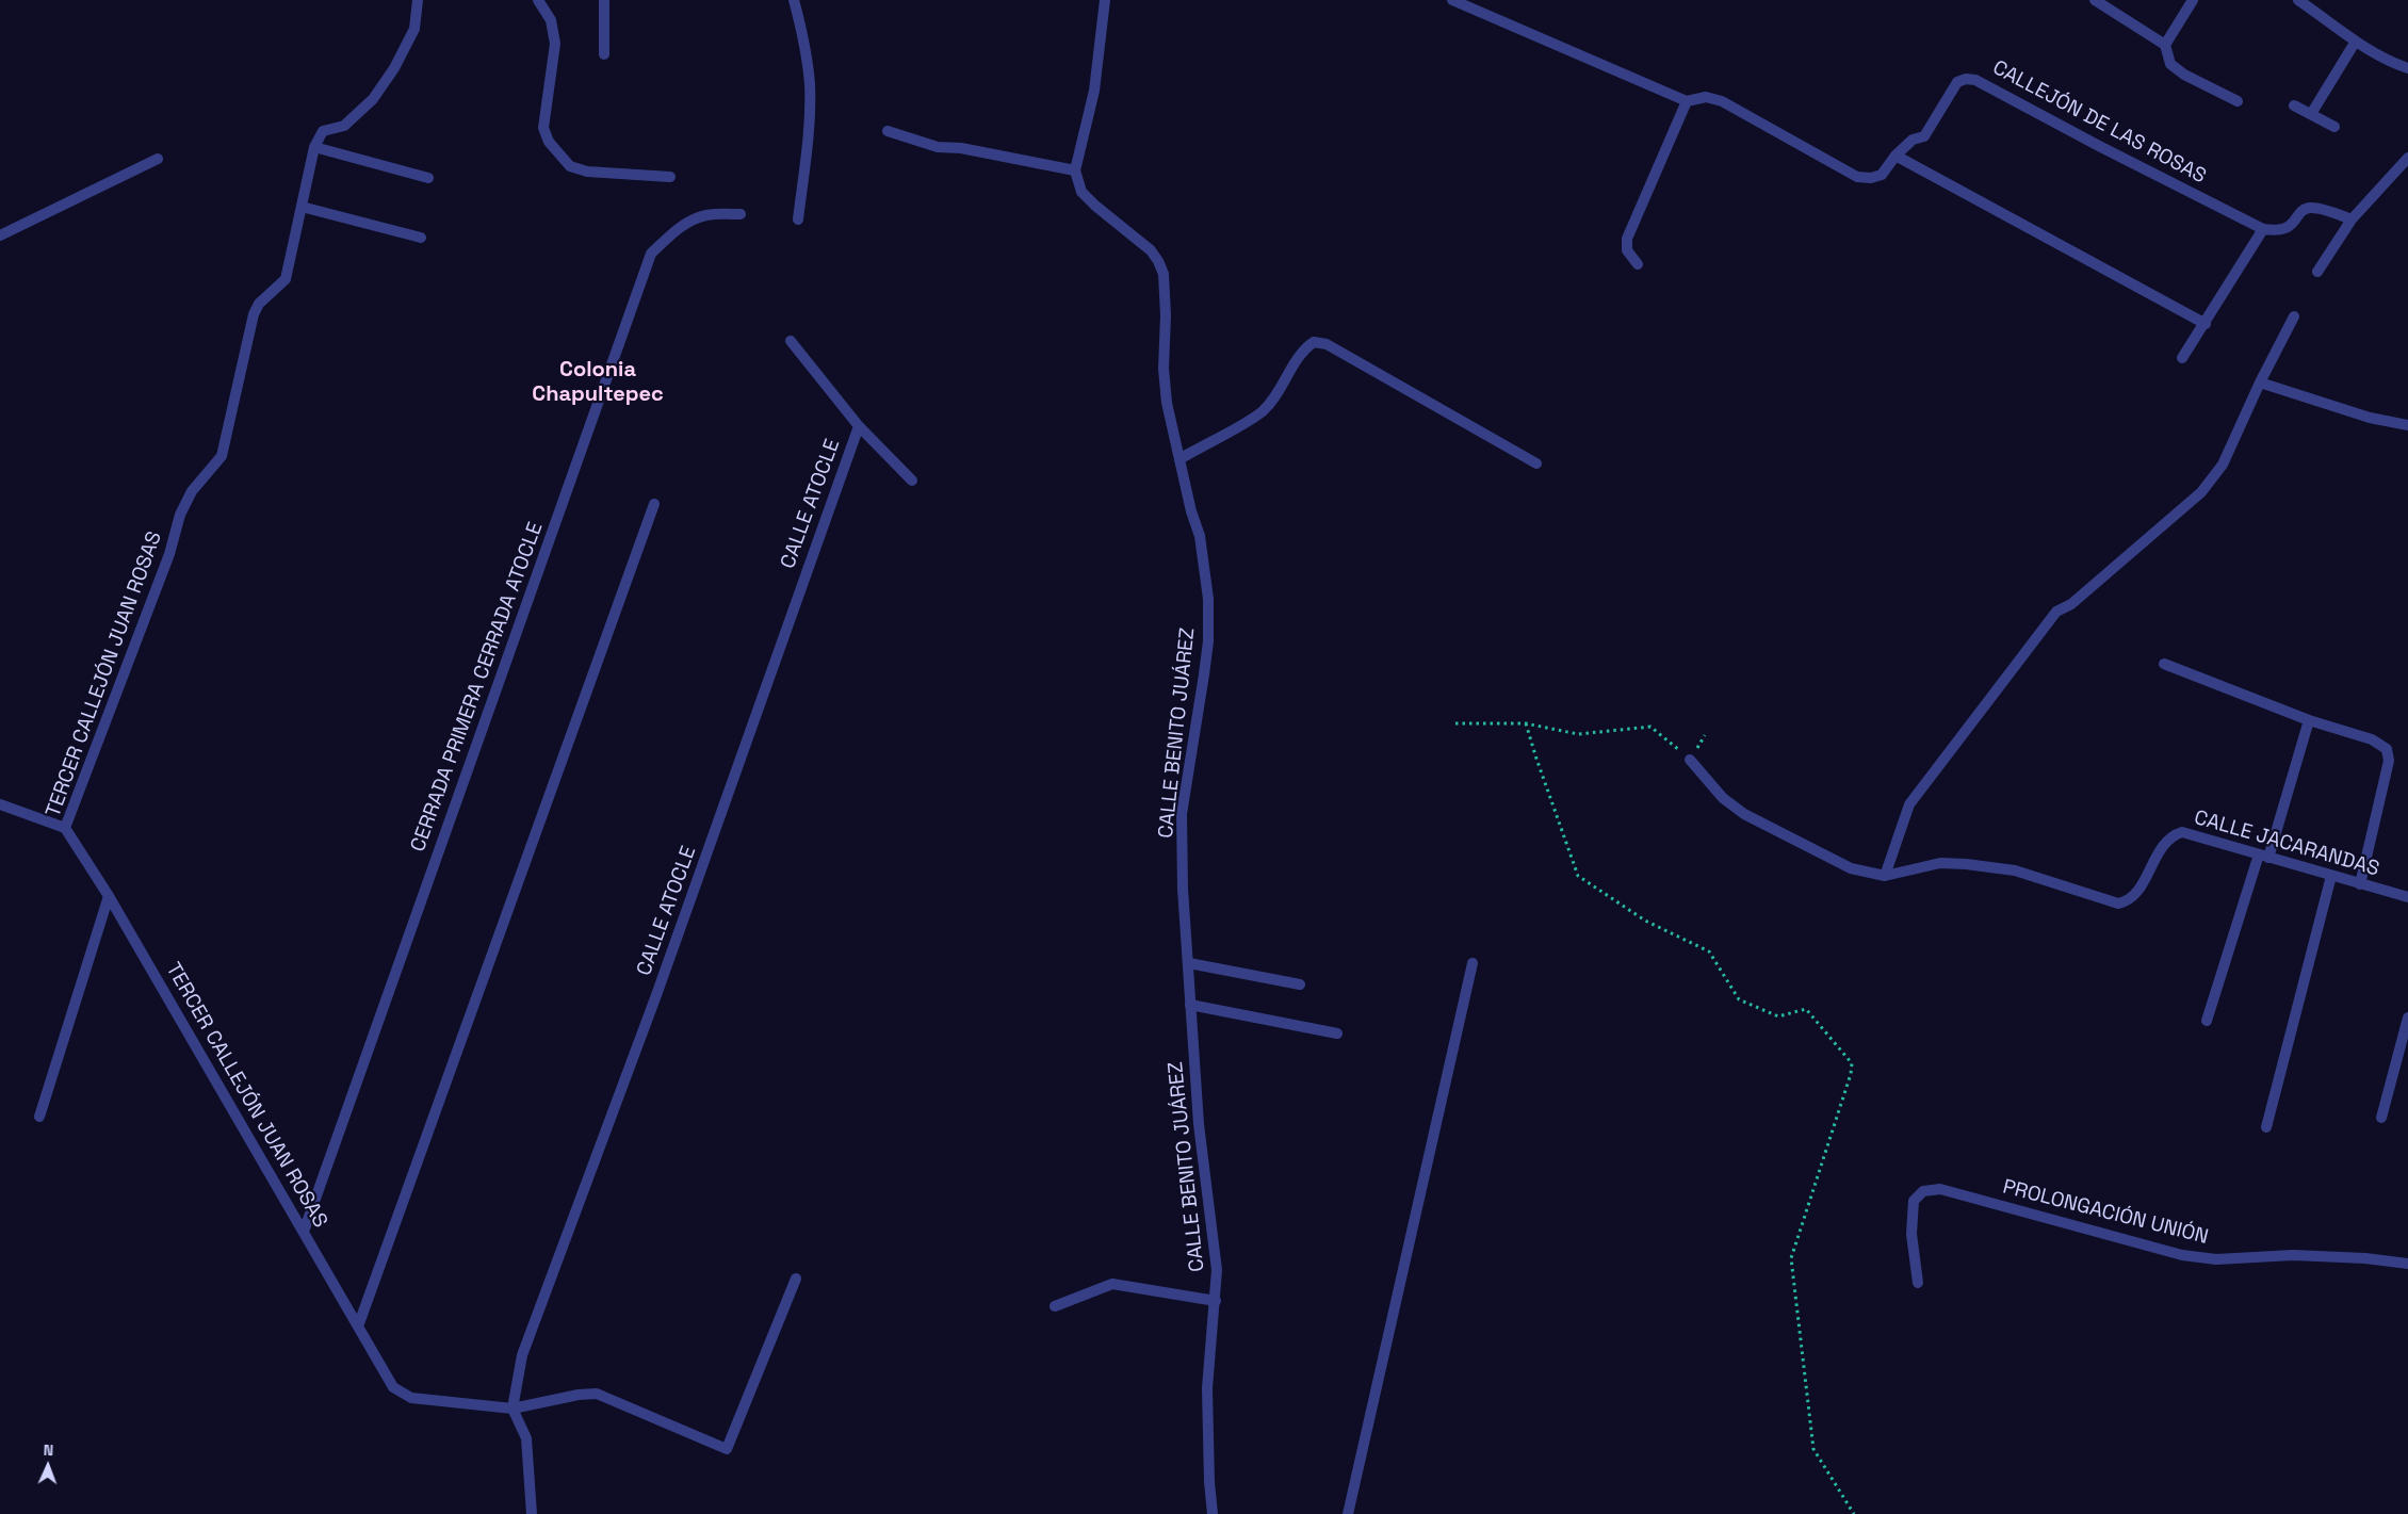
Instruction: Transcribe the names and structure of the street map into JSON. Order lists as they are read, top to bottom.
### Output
{
  "streets": {
    "street": [
      "CALLEJÓN DE LAS ROSAS",
      "CALLE ATOCLE",
      "TERCER CALLEJÓN JUAN ROSAS",
      "CERRADA PRIMERA CERRADA ATOCLE",
      "CALLE BENITO JUÁREZ",
      "CALLE JACARANDAS",
      "PROLONGACIÓN UNIÓN"
    ]
  },
  "crossings": [
    ["CALLE ATOCLE", "TERCER CALLEJÓN JUAN ROSAS"],
    ["TERCER CALLEJÓN JUAN ROSAS", "CERRADA PRIMERA CERRADA ATOCLE"]
  ],
  "districts": ["Colonia Chapultepec"],
  "north": "top"
}
